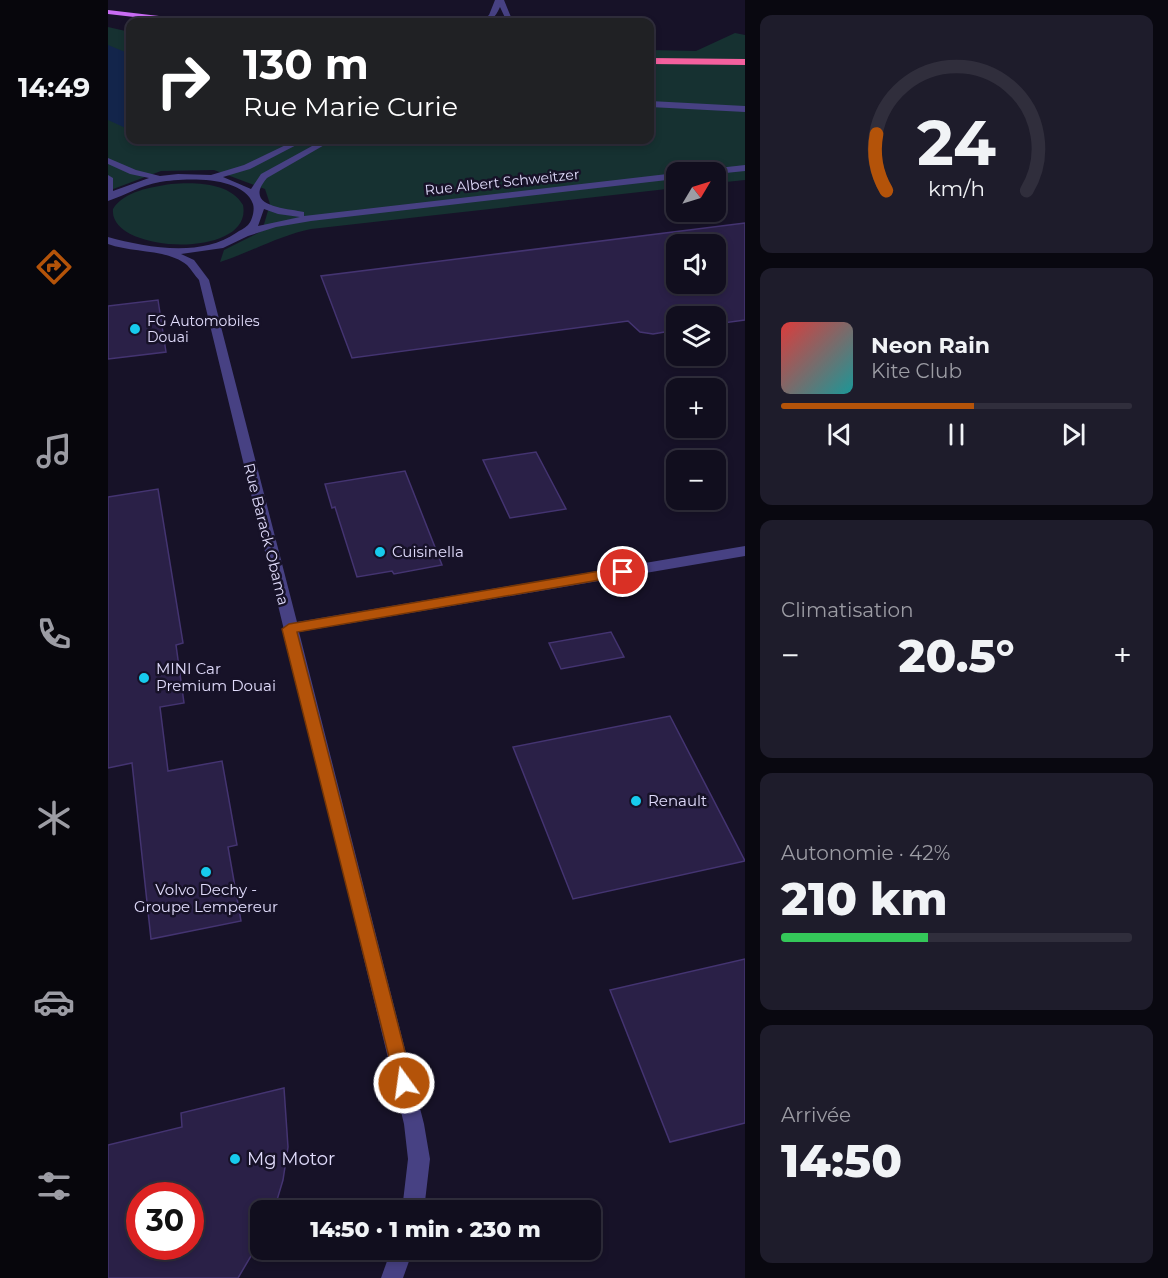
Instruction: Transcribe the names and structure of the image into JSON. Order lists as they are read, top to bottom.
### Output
{
  "streets": {
    "street": ["Rue Albert Schweitzer", "Rue Barack Obama"]
  },
  "places": [
    "FG Automobiles Douai",
    "Cuisinella",
    "MINI Car Premium Douai",
    "Renault",
    "Volvo Dechy - Groupe Lempereur",
    "Mg Motor"
  ],
  "north": "top right",
  "page": {
    "tabs": "14:49",
    "turn": ["130 m", "Rue Marie Curie"],
    "map_buttons": ["+", "−"],
    "song": ["Neon Rain", "Kite Club"],
    "tile": [
      "Climatisation",
      ["Autonomie · 42%", "210 km"],
      ["Arrivée", "14:50"]
    ],
    "heat": ["−", "20.5°", "+"],
    "limit": "30",
    "trip": "14:50 · 1 min · 230 m",
    "gauge": ["24", "km/h"]
  }
}
